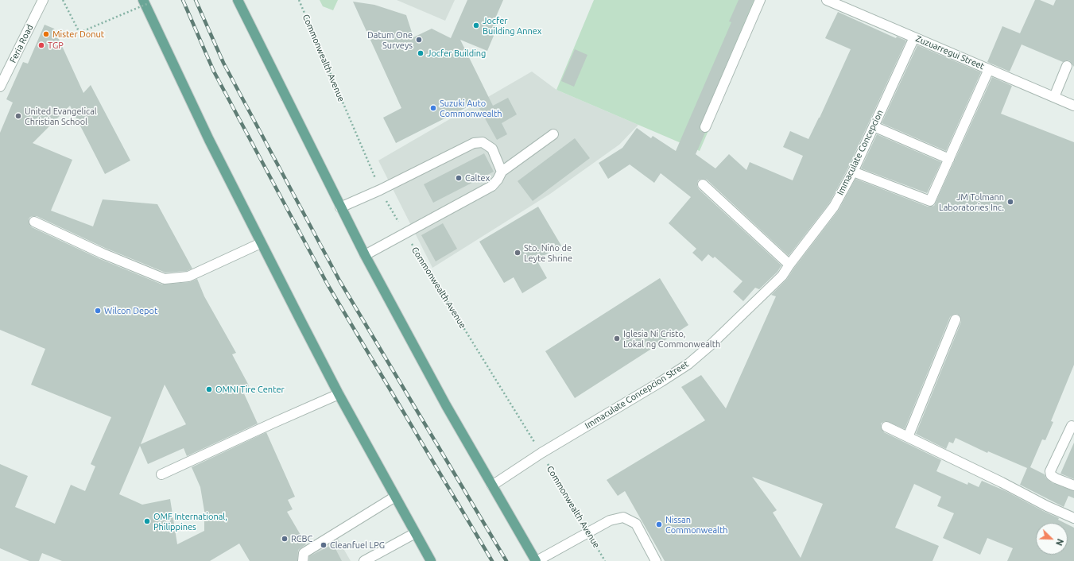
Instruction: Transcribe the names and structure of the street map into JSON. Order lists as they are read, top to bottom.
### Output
{
  "streets": {
    "street": [
      "Feria Road",
      "Zuzuarregui Street",
      "Immaculate Concepcion",
      "Immaculate Concepcion Street"
    ],
    "path": ["Commonwealth Avenue"]
  },
  "crossings": [
    ["Zuzuarregui Street", "Immaculate Concepcion"],
    ["Commonwealth Avenue", "Immaculate Concepcion Street"],
    ["Immaculate Concepcion", "Immaculate Concepcion Street"]
  ],
  "places": [
    "Jocfer Building Annex",
    "Mister Donut",
    "Datum One Surveys",
    "TGP",
    "Jocfer Building",
    "Suzuki Auto Commonwealth",
    "United Evangelical Christian School",
    "Caltex",
    "JM Tolmann Laboratories Inc.",
    "Sto. Niño de Leyte Shrine",
    "Wilcon Depot",
    "Iglesia Ni Cristo, Lokal ng Commonwealth",
    "OMNI Tire Center",
    "OMF International, Philippines",
    "Nissan Commonwealth",
    "RCBC",
    "Cleanfuel LPG"
  ],
  "north": "bottom right"
}
